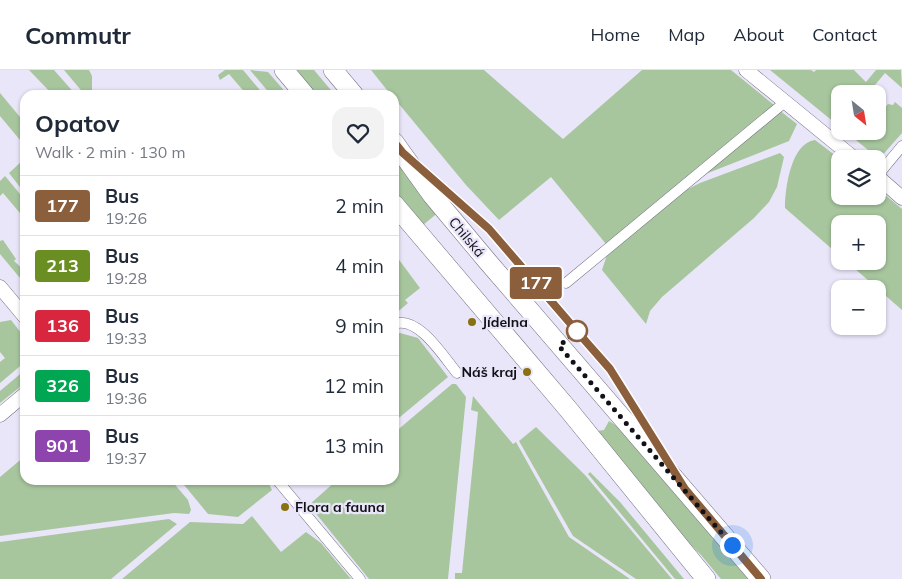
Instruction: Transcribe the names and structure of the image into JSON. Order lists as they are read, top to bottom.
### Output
{
  "streets": {
    "main road": ["Chilská"]
  },
  "places": ["Jídelna", "Náš kraj", "Flora a fauna"],
  "lines": ["bus line 177"],
  "north": "bottom right",
  "page": {
    "header": "Commutr",
    "nav": [
      "Home",
      "Map",
      "About",
      "Contact"
    ],
    "on_map": "177",
    "map_buttons": ["+", "−"],
    "heading": ["Opatov", "Walk · 2 min · 130 m"],
    "list": [
      {
        "mark": "177",
        "name": "Bus",
        "note": "19:26",
        "value": "2 min"
      },
      {
        "mark": "213",
        "name": "Bus",
        "note": "19:28",
        "value": "4 min"
      },
      {
        "mark": "136",
        "name": "Bus",
        "note": "19:33",
        "value": "9 min"
      },
      {
        "mark": "326",
        "name": "Bus",
        "note": "19:36",
        "value": "12 min"
      },
      {
        "mark": "901",
        "name": "Bus",
        "note": "19:37",
        "value": "13 min"
      }
    ]
  }
}
